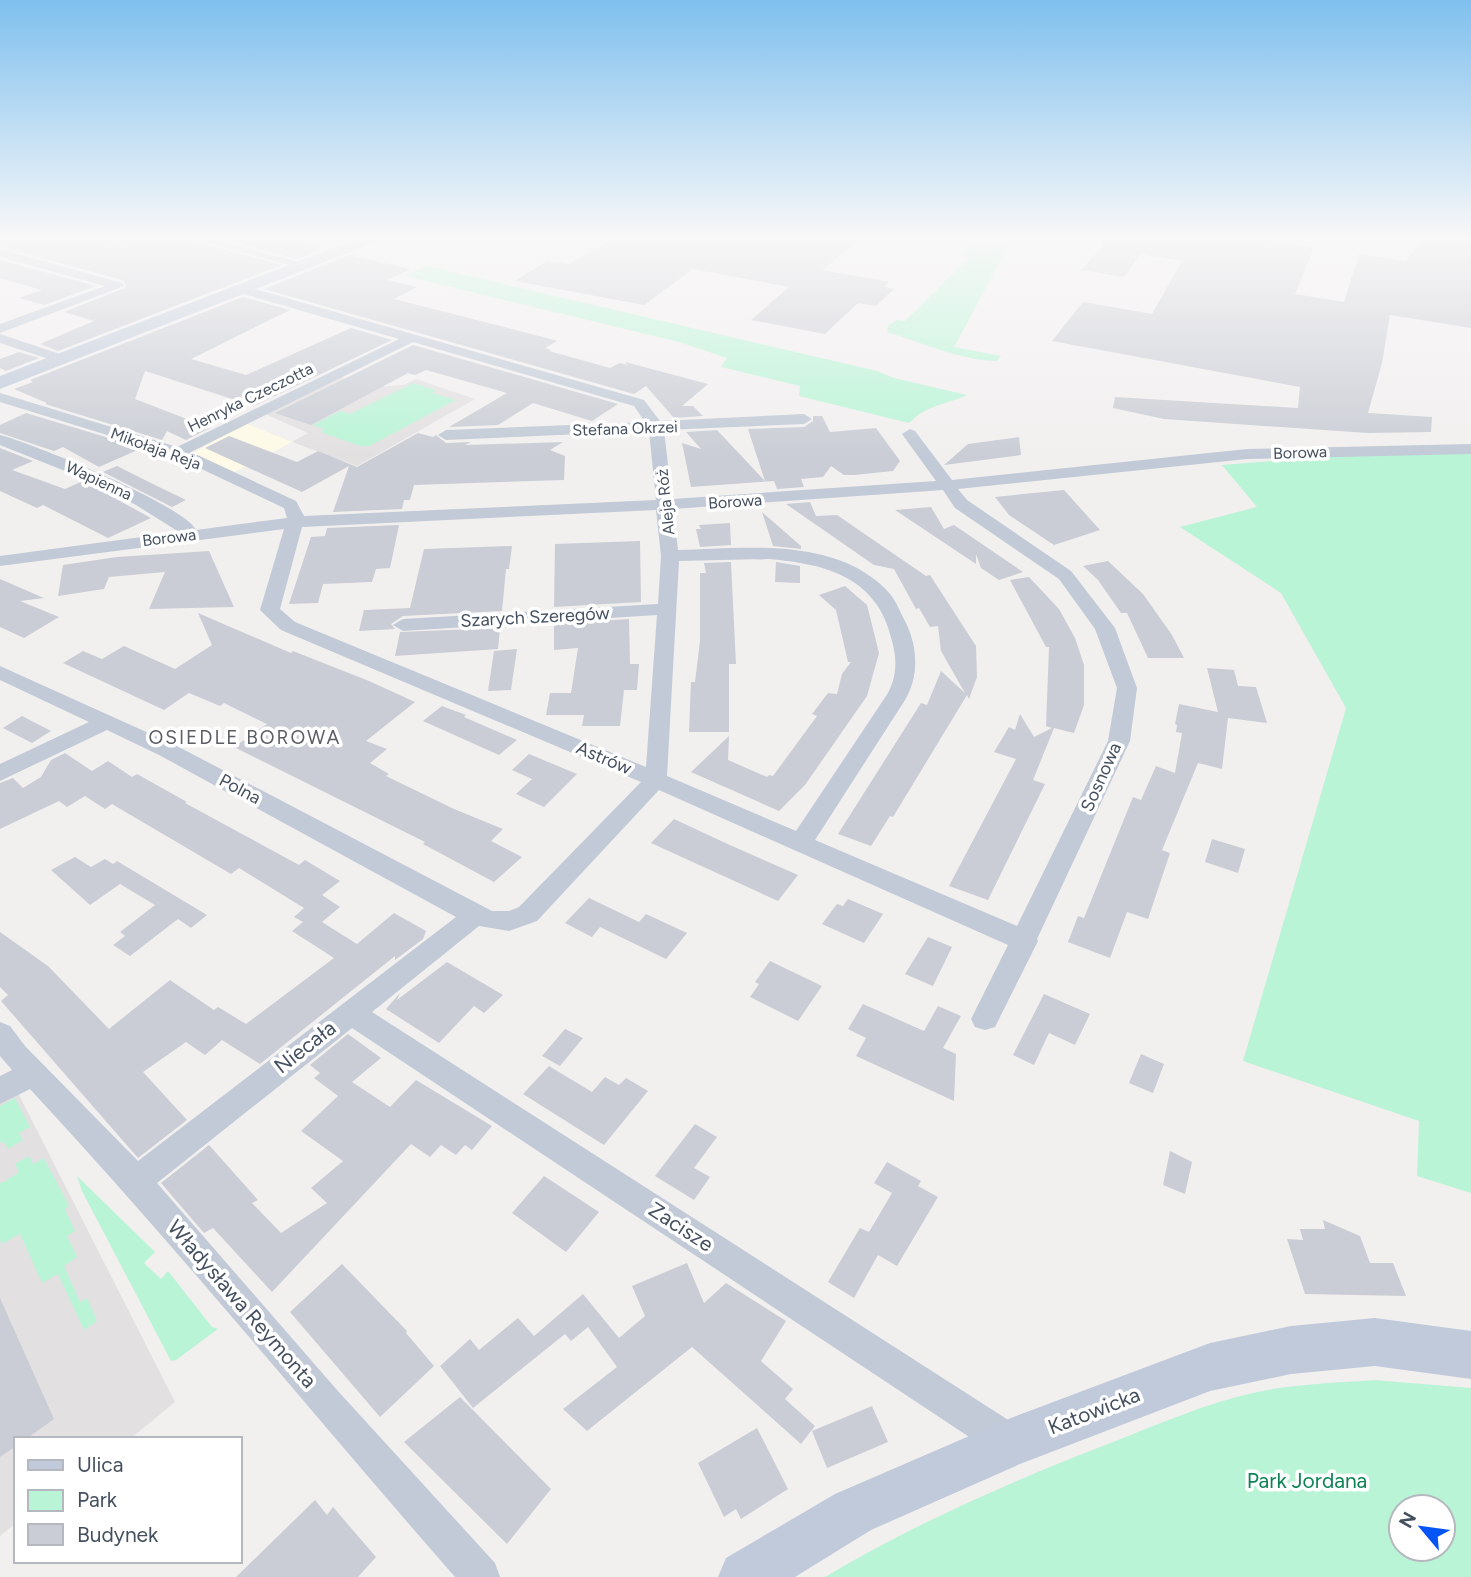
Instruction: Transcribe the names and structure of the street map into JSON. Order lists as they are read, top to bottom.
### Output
{
  "streets": {
    "street": [
      "Henryka Czeczotta",
      "Stefana Okrzei",
      "Mikołaja Reja",
      "Borowa",
      "Wapienna",
      "Aleja Róż",
      "Szarych Szeregów",
      "Astrów",
      "Sosnowa",
      "Polna",
      "Niecała",
      "Zacisze",
      "Władysława Reymonta",
      "Katowicka"
    ]
  },
  "crossings": [
    ["Henryka Czeczotta", "Mikołaja Reja"],
    ["Stefana Okrzei", "Aleja Róż"],
    ["Mikołaja Reja", "Borowa"],
    ["Mikołaja Reja", "Astrów"],
    ["Borowa", "Wapienna"],
    ["Borowa", "Aleja Róż"],
    ["Borowa", "Astrów"],
    ["Borowa", "Sosnowa"],
    ["Aleja Róż", "Szarych Szeregów"],
    ["Aleja Róż", "Astrów"],
    ["Astrów", "Sosnowa"],
    ["Polna", "Niecała"],
    ["Niecała", "Zacisze"],
    ["Niecała", "Władysława Reymonta"],
    ["Zacisze", "Katowicka"]
  ],
  "districts": ["OSIEDLE BOROWA"],
  "parks": ["Park Jordana"],
  "legend": ["Ulica", "Park", "Budynek"],
  "north": "top left"
}
